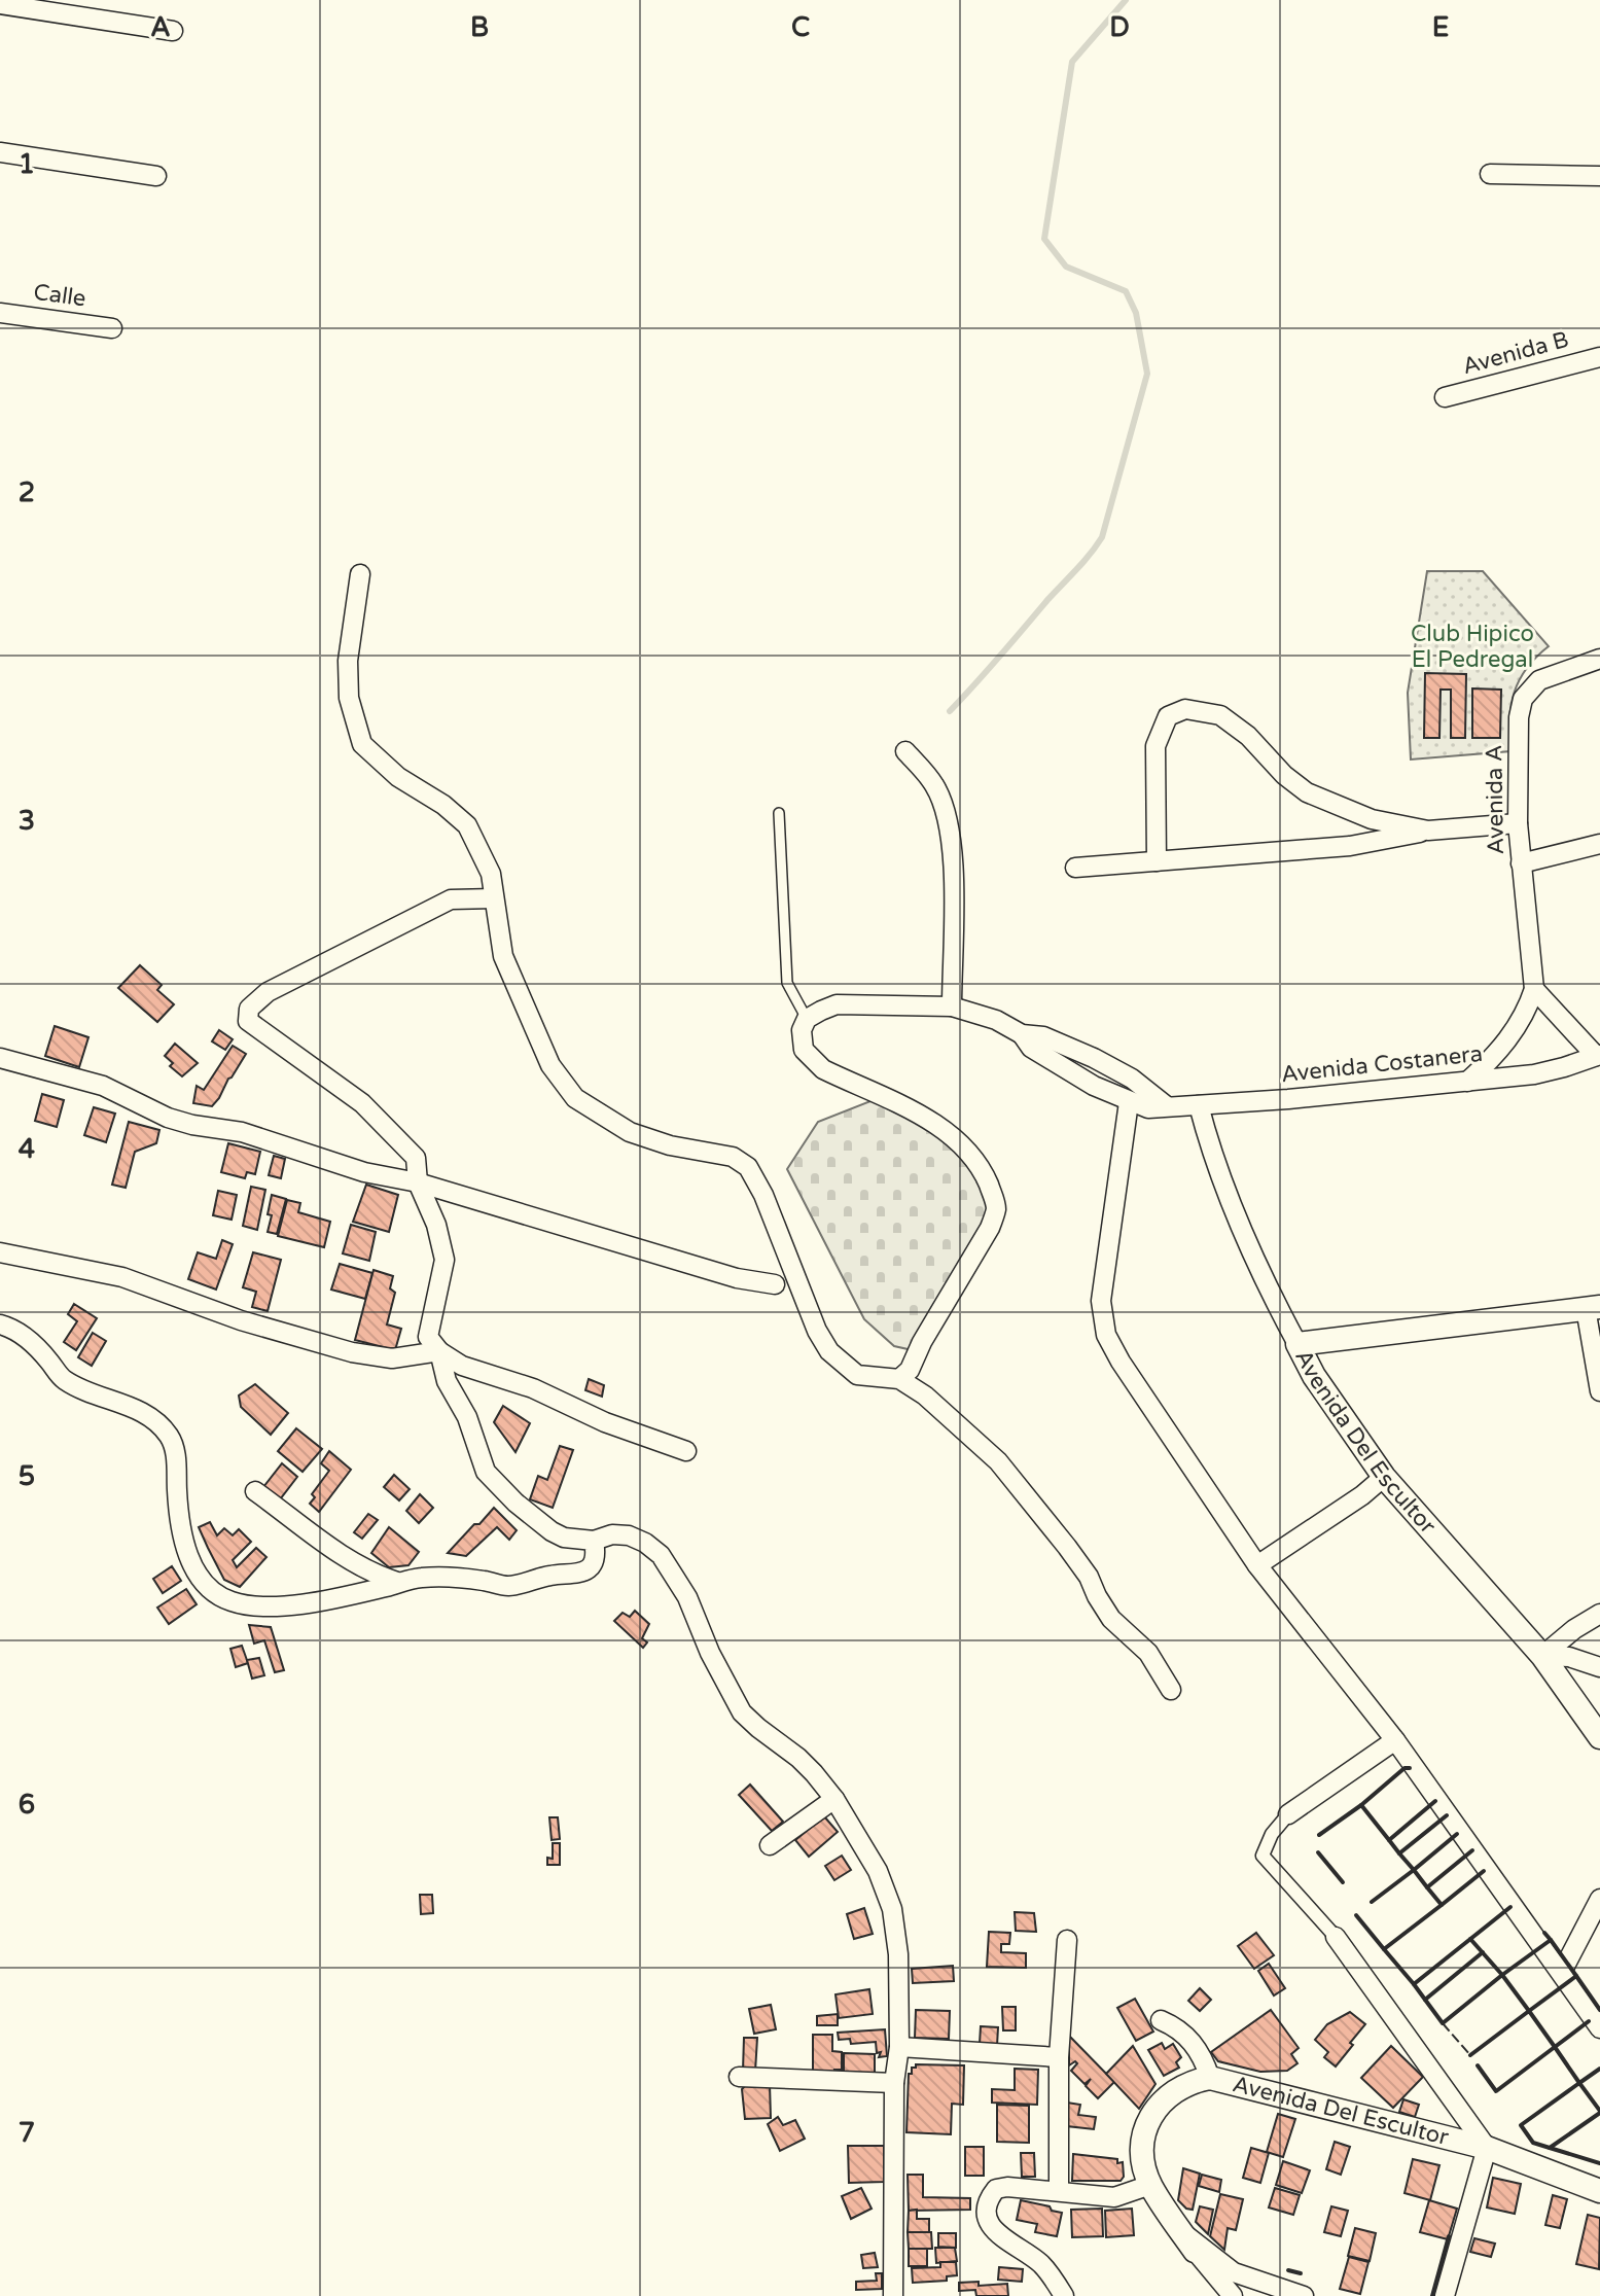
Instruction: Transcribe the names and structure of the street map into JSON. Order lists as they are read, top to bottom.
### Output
{
  "streets": {
    "street": [
      "Calle",
      "Avenida B",
      "Avenida A",
      "Avenida Costanera",
      "Avenida Del Escultor"
    ]
  },
  "crossings": [
    ["Avenida Costanera", "Avenida Del Escultor"]
  ],
  "parks": ["Club Hipico El Pedregal"],
  "grid": {
    "columns": [
      "A",
      "B",
      "C",
      "D",
      "E"
    ],
    "rows": [
      "1",
      "2",
      "3",
      "4",
      "5",
      "6",
      "7"
    ]
  }
}
